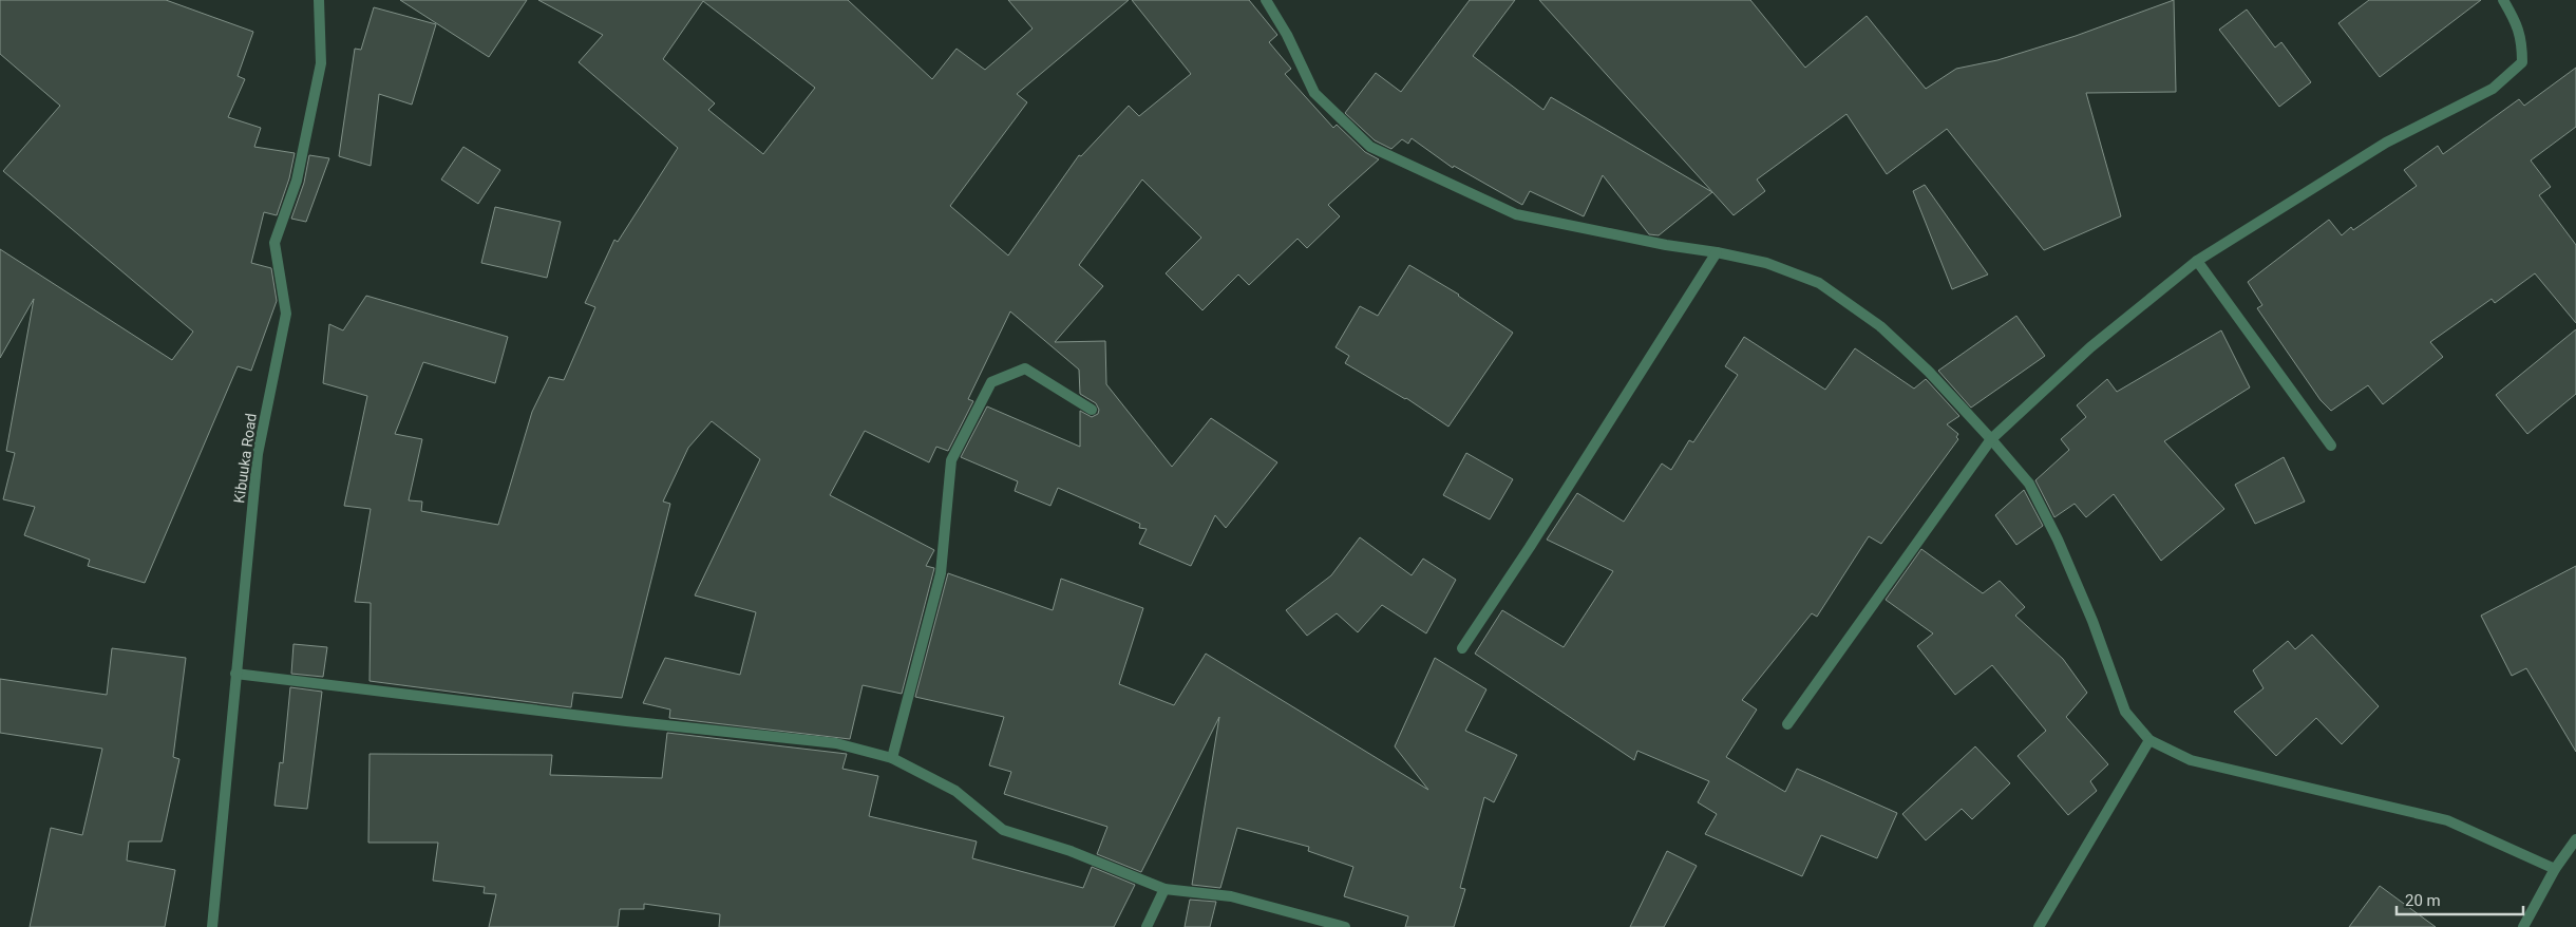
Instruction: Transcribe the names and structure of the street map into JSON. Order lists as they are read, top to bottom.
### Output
{
  "streets": {
    "street": ["Kibuuka Road"]
  },
  "scale_bar": "20 m"
}
